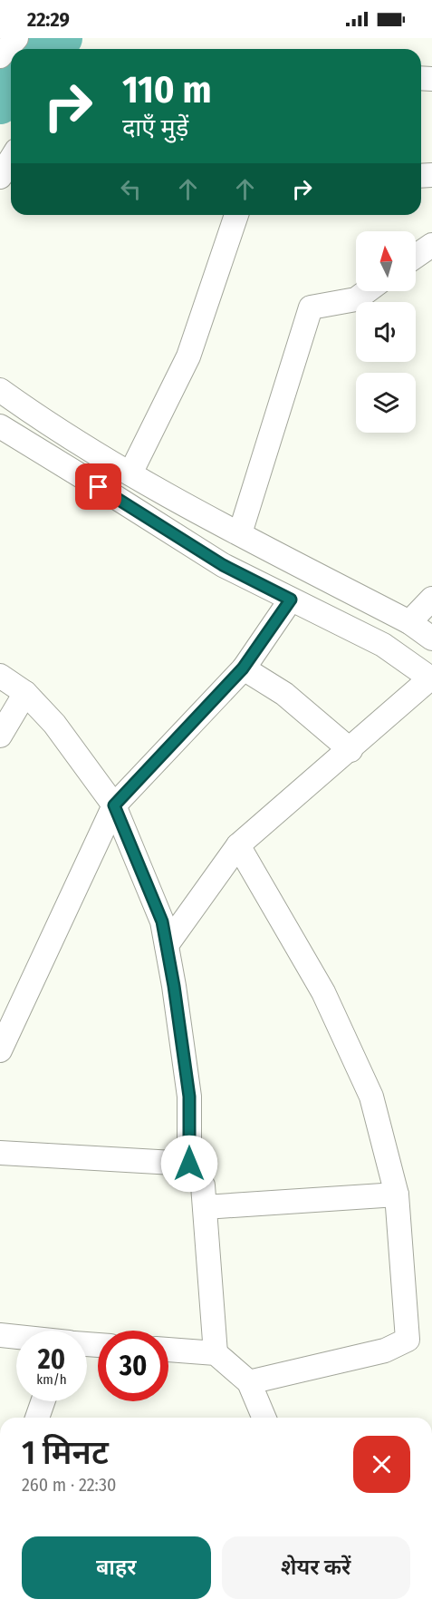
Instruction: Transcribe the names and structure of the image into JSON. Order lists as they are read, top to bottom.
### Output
{
  "north": "top",
  "page": {
    "status": "22:29",
    "turn": ["110 m", "दाएँ मुड़ें"],
    "speed": "20 km/h",
    "limit": "30",
    "heading": ["1 मिनट", "260 m · 22:30"],
    "buttons": ["बाहर", "शेयर करें"]
  }
}
